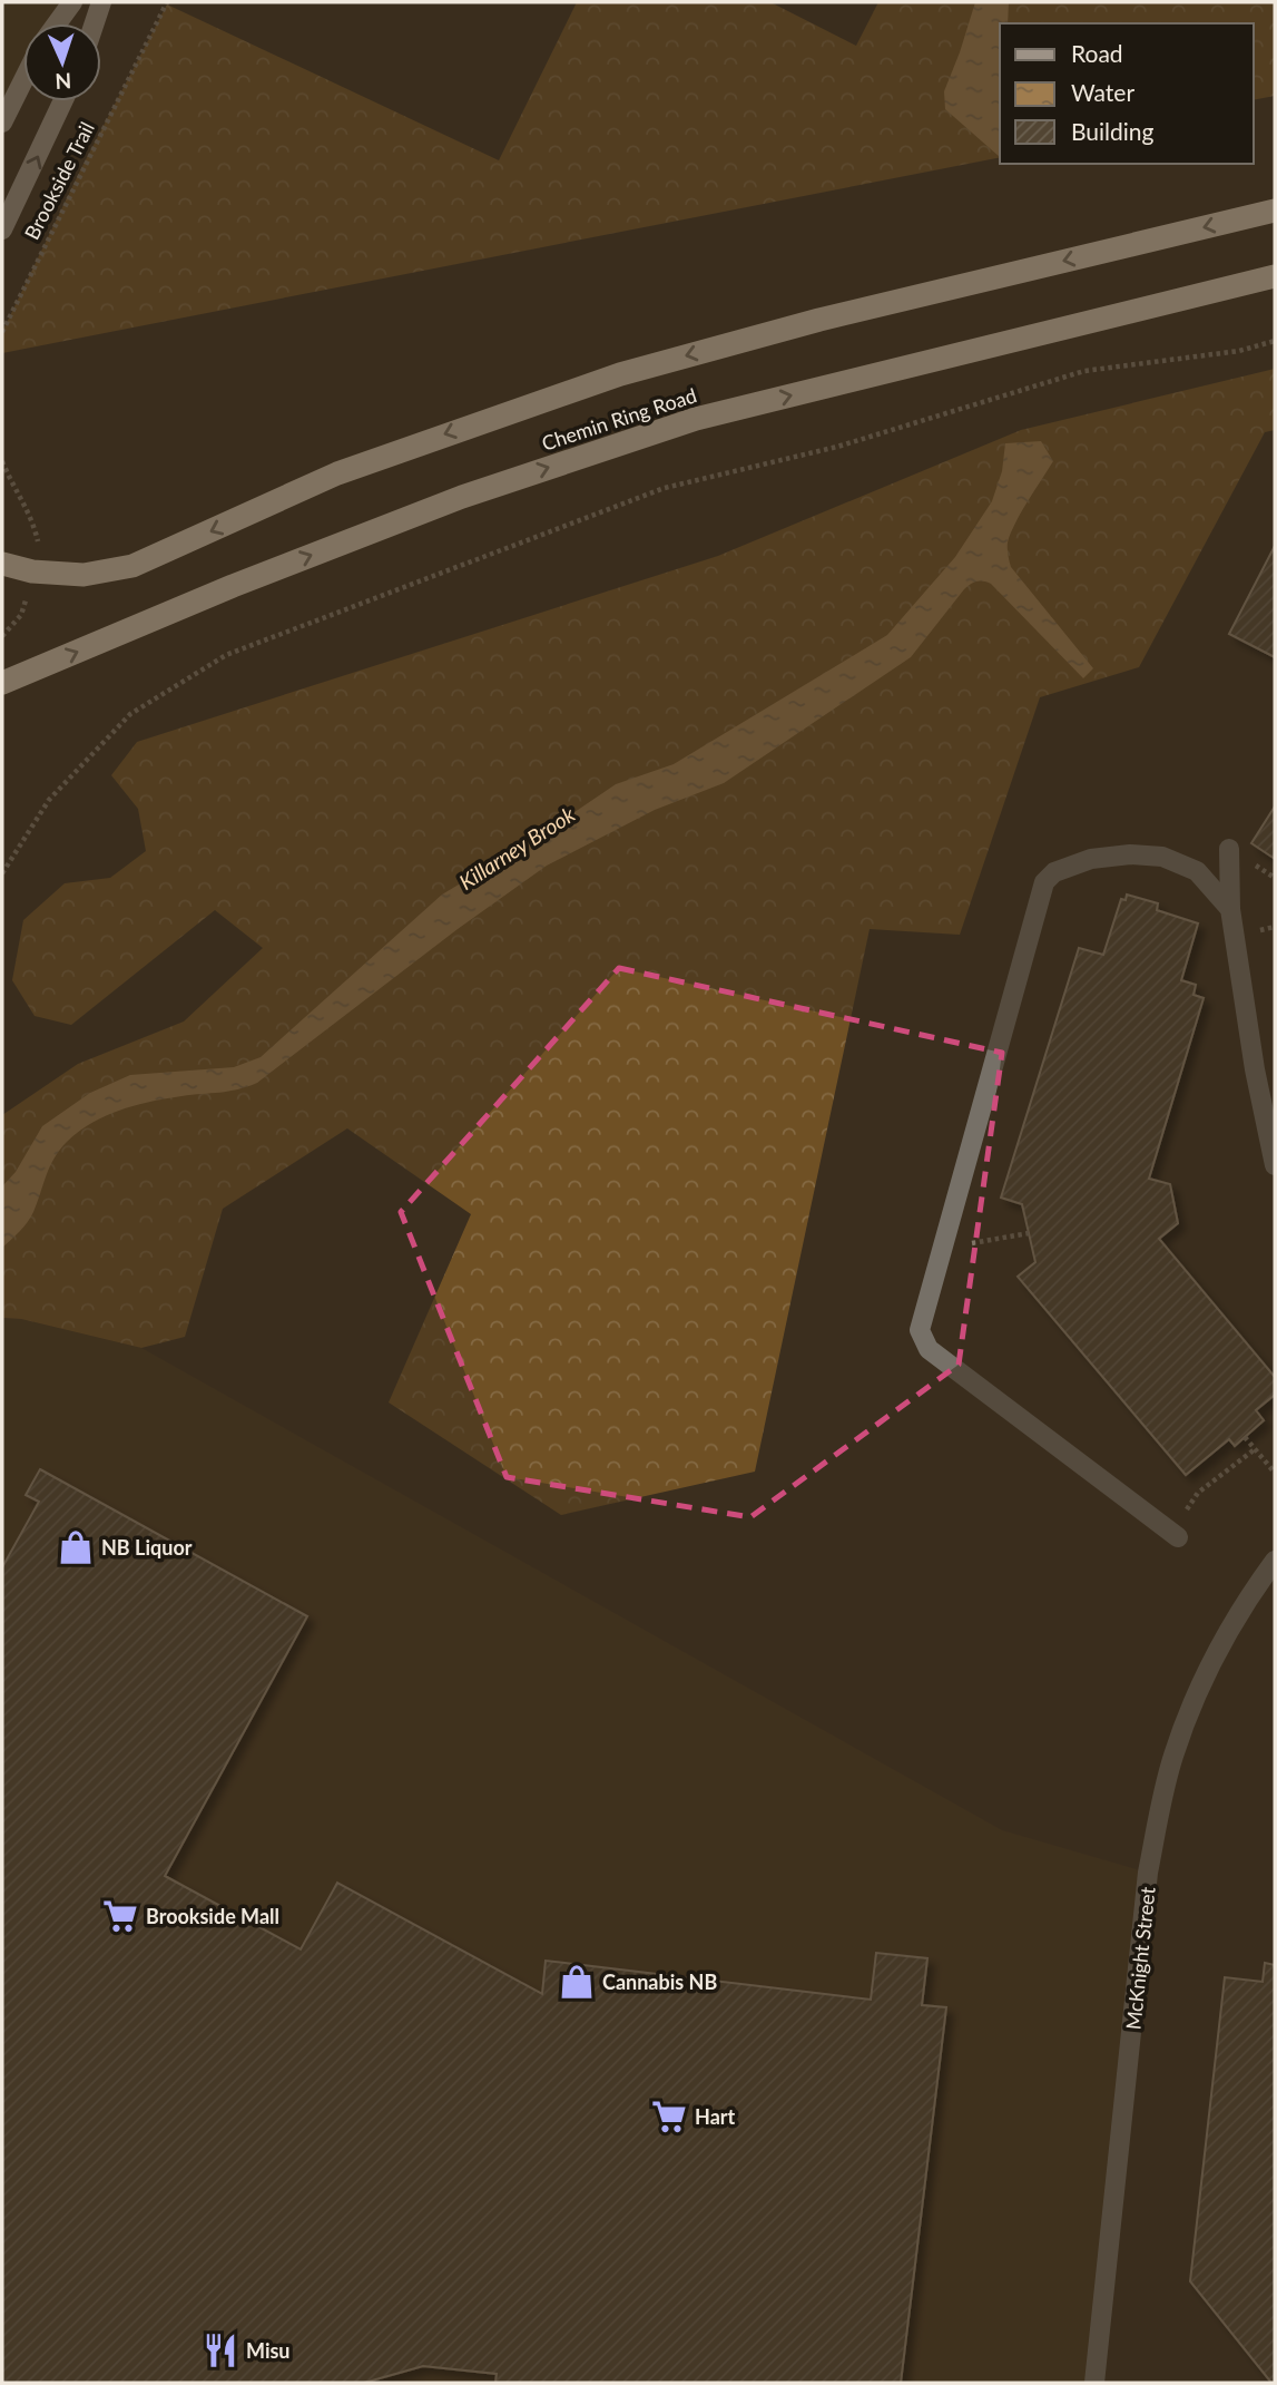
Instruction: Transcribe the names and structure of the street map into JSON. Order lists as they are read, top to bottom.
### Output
{
  "streets": {
    "highway": ["Chemin Ring Road"],
    "street": ["McKnight Street"],
    "path": ["Brookside Trail"]
  },
  "water": ["Killarney Brook"],
  "places": {
    "shop": ["NB Liquor", "Cannabis NB"],
    "supermarket": ["Brookside Mall", "Hart"],
    "restaurant": ["Misu"]
  },
  "legend": ["Road", "Water", "Building"],
  "north": "bottom"
}
